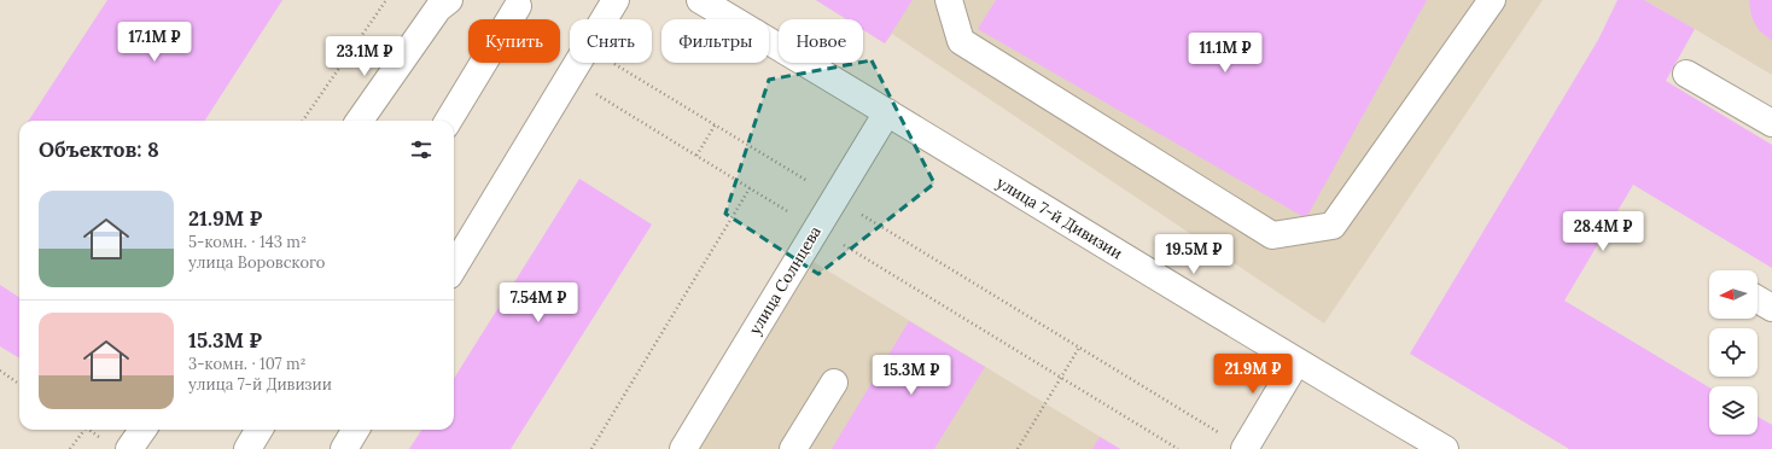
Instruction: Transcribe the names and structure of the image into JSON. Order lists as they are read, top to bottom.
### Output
{
  "streets": {
    "main road": ["улица 7-й Дивизии", "улица Солнцева"]
  },
  "crossings": [
    ["улица 7-й Дивизии", "улица Солнцева"]
  ],
  "north": "left",
  "page": {
    "chip": [
      "Купить",
      "Снять",
      "Фильтры",
      "Новое"
    ],
    "price": [
      "17.1M ₽",
      "11.1M ₽",
      "23.1M ₽",
      "28.4M ₽",
      "19.5M ₽",
      "7.54M ₽",
      "21.9M ₽",
      "15.3M ₽"
    ],
    "heading": "Объектов: 8",
    "list": [
      {
        "name": "21.9M ₽",
        "note": "5-комн. · 143 m² · улица Воровского"
      },
      {
        "name": "15.3M ₽",
        "note": "3-комн. · 107 m² · улица 7-й Дивизии"
      }
    ]
  }
}
